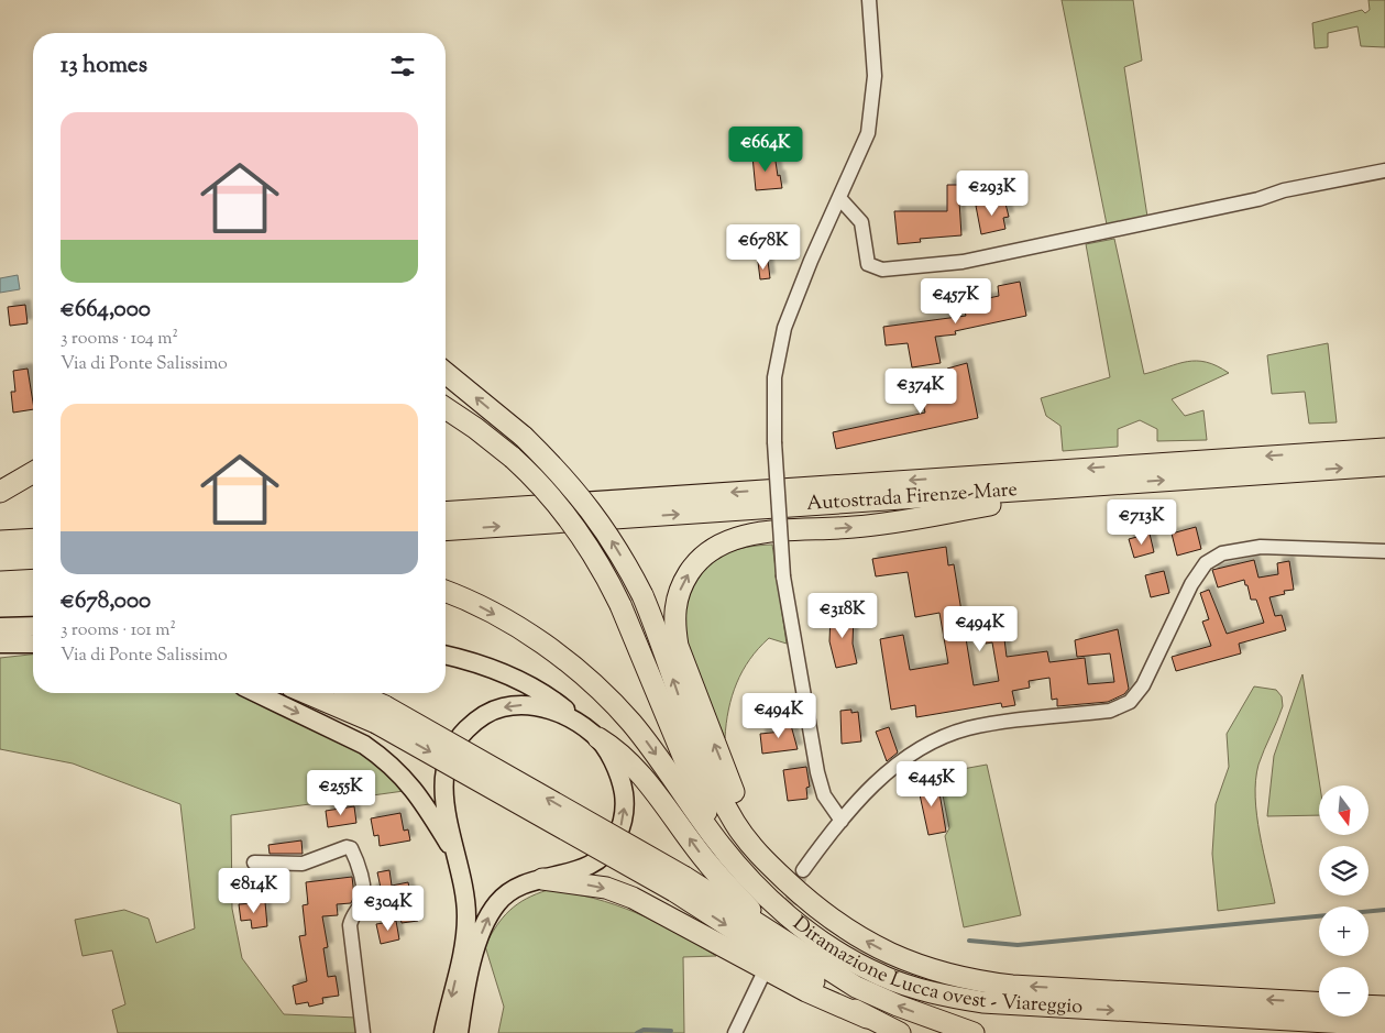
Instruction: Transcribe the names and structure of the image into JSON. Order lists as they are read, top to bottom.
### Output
{
  "streets": {
    "highway": ["Autostrada Firenze-Mare", "Diramazione Lucca ovest - Viareggio"]
  },
  "north": "bottom",
  "page": {
    "heading": "13 homes",
    "list": [
      {
        "name": "€664,000",
        "note": "3 rooms · 104 m² · Via di Ponte Salissimo"
      },
      {
        "name": "€678,000",
        "note": "3 rooms · 101 m² · Via di Ponte Salissimo"
      }
    ],
    "price": [
      "€664K",
      "€293K",
      "€678K",
      "€457K",
      "€374K",
      "€713K",
      "€318K",
      "€494K",
      "€494K",
      "€445K",
      "€255K",
      "€814K",
      "€304K"
    ],
    "map_buttons": ["+", "−"]
  }
}
